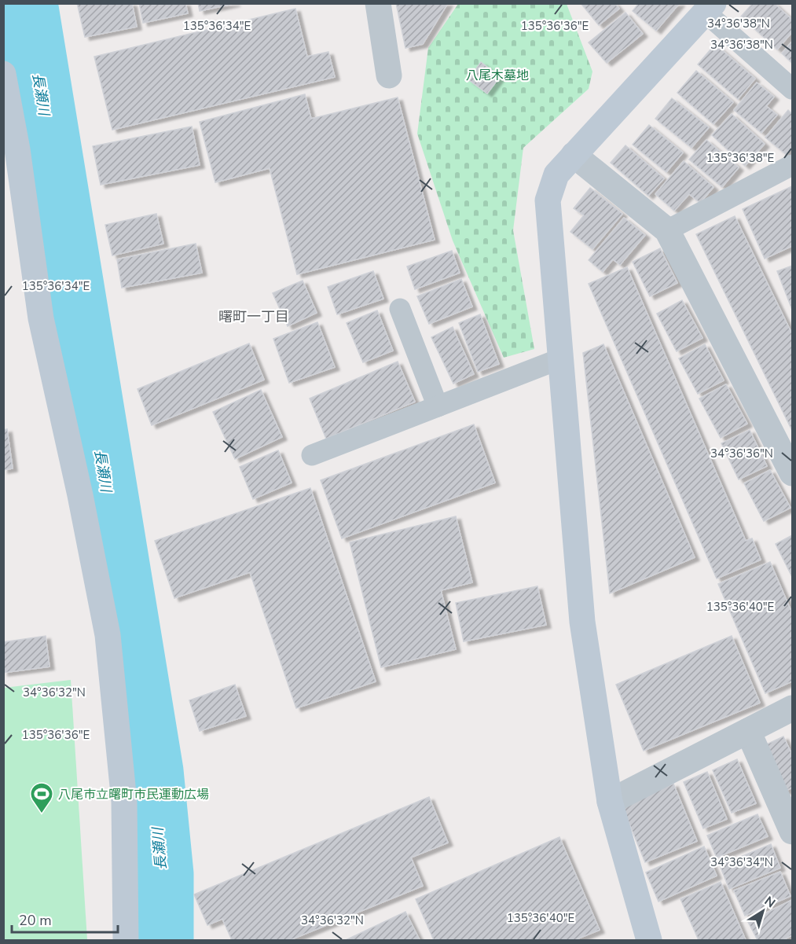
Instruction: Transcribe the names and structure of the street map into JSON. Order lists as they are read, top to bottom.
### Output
{
  "districts": ["曙町一丁目"],
  "water": ["長瀬川"],
  "parks": ["八尾木墓地"],
  "places": {
    "sports": ["八尾市立曙町市民運動広場"]
  },
  "scale_bar": "20 m",
  "north": "top right",
  "coordinates": [
    "34°36'38\"N",
    "135°36'34\"E",
    "135°36'36\"E",
    "135°36'38\"E",
    "34°36'36\"N",
    "135°36'40\"E",
    "34°36'32\"N",
    "34°36'34\"N"
  ]
}
